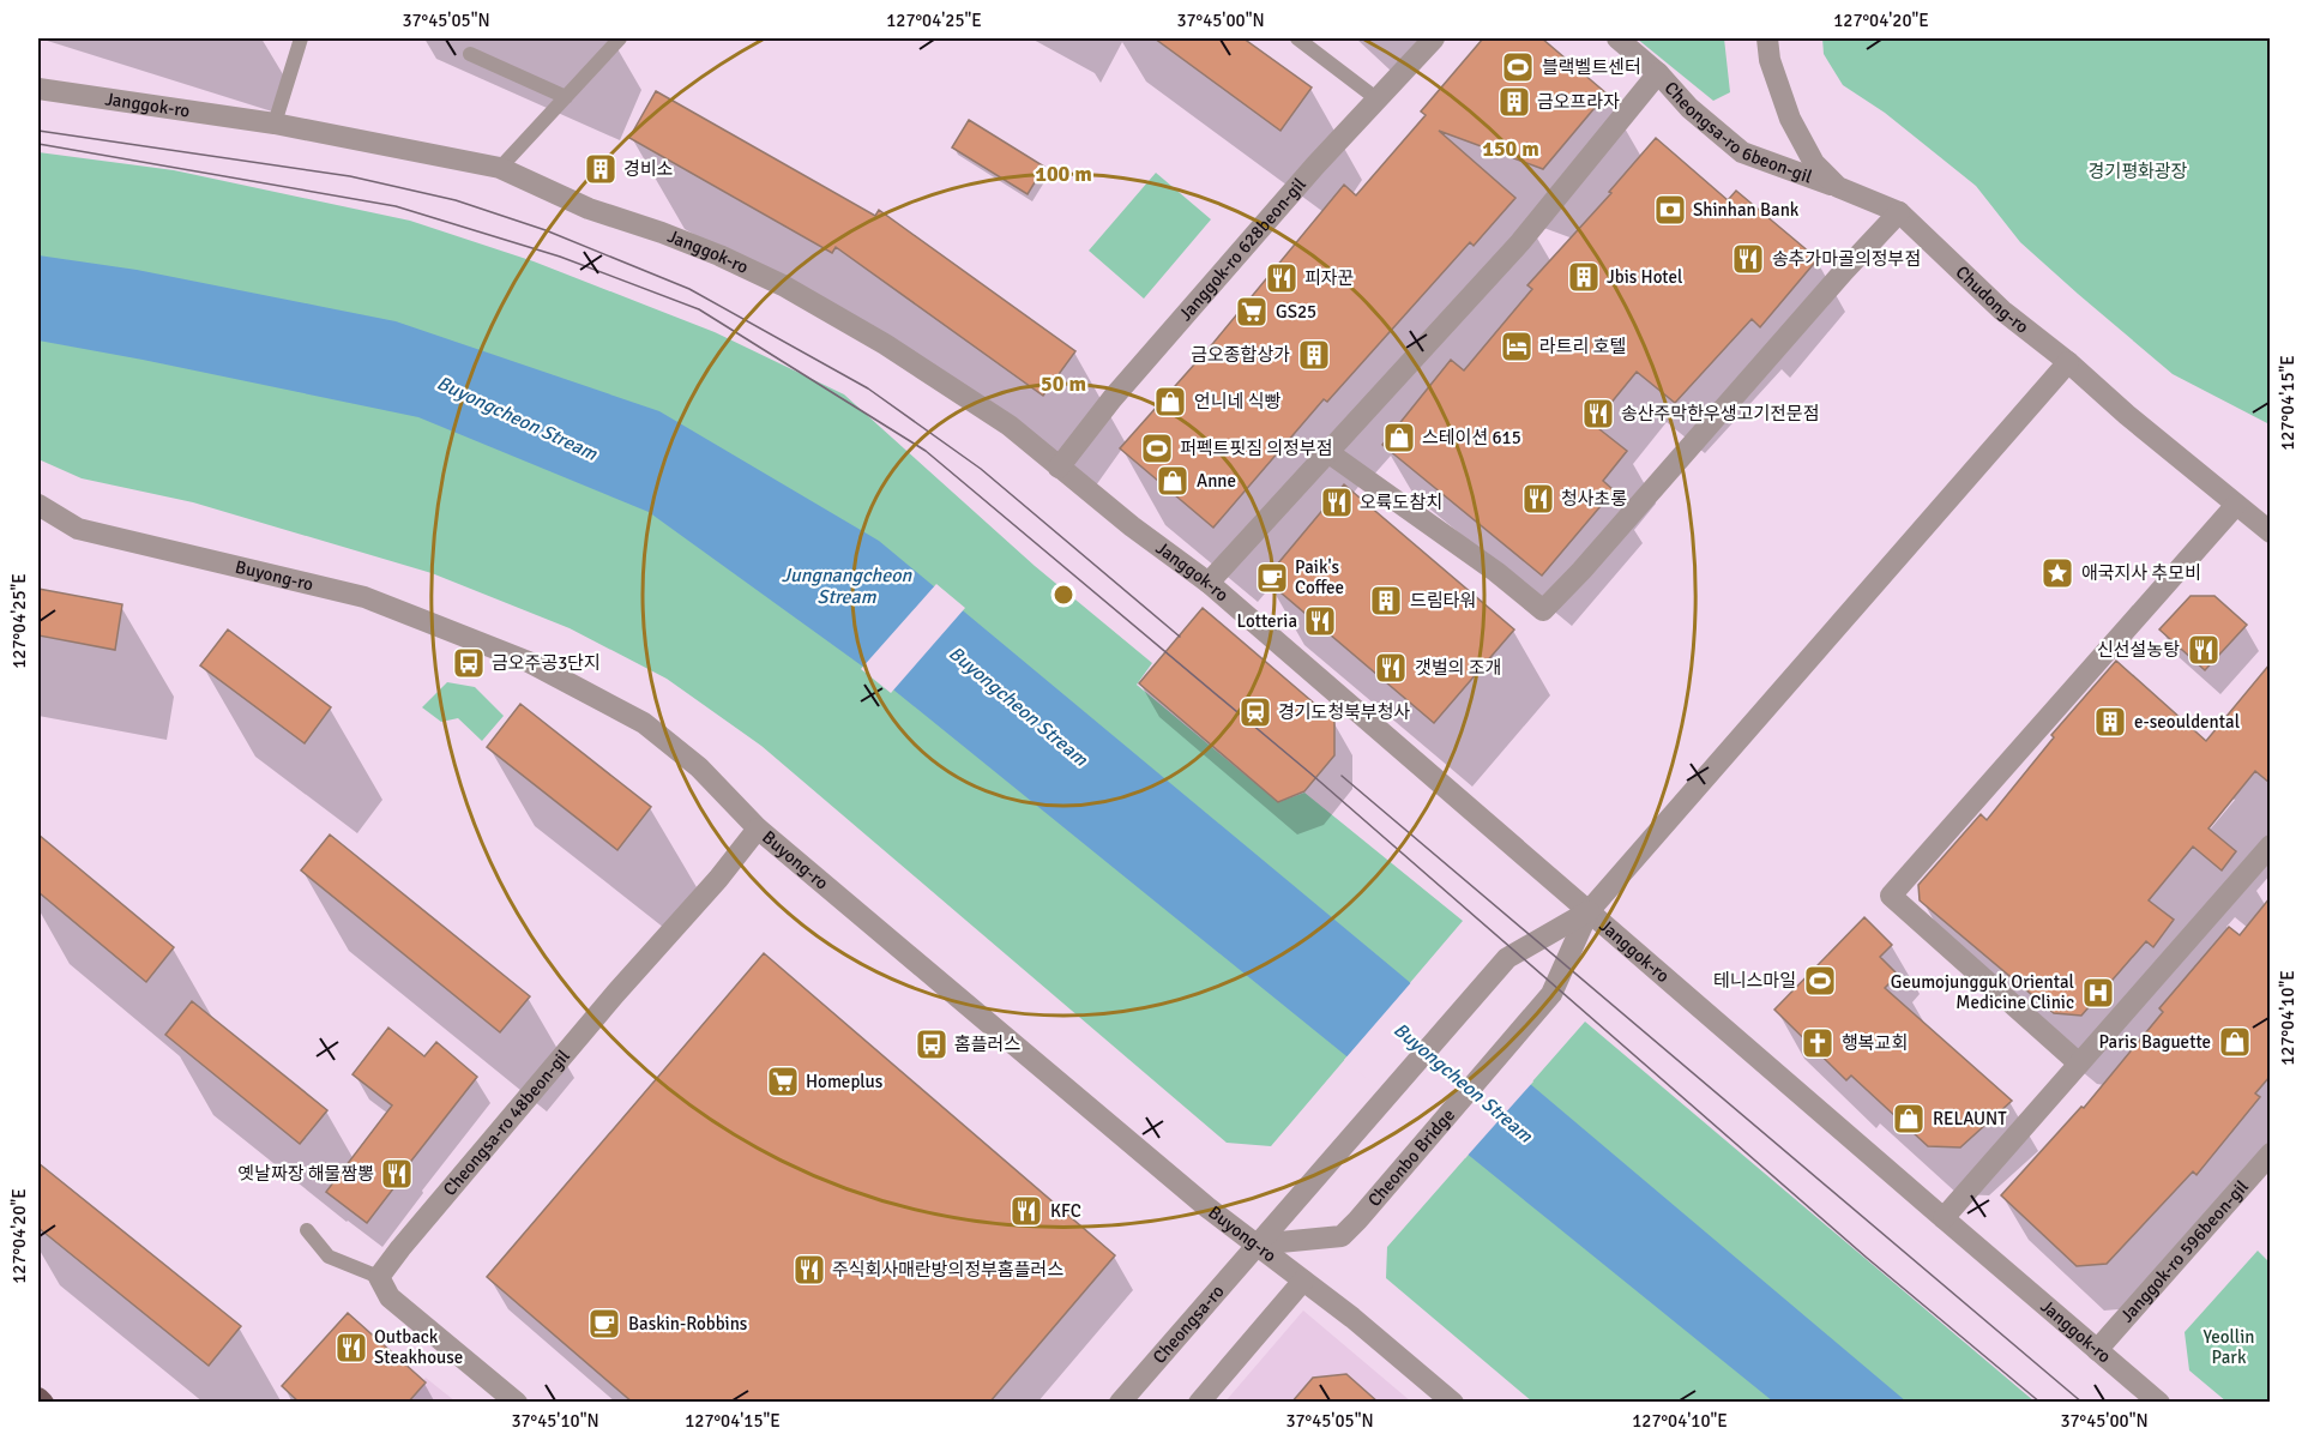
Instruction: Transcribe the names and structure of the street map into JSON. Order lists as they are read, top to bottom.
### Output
{
  "streets": {
    "street": [
      "Janggok-ro",
      "Cheongsa-ro 6beon-gil",
      "Janggok-ro 628beon-gil",
      "Chudong-ro",
      "Buyong-ro",
      "Cheongsa-ro 48beon-gil",
      "Cheonbo Bridge",
      "Janggok-ro 596beon-gil",
      "Cheongsa-ro"
    ]
  },
  "crossings": [
    ["Janggok-ro", "Janggok-ro 628beon-gil"],
    ["Janggok-ro", "Cheonbo Bridge"],
    ["Janggok-ro", "Janggok-ro 596beon-gil"],
    ["Janggok-ro", "Cheongsa-ro"],
    ["Cheongsa-ro 6beon-gil", "Chudong-ro"],
    ["Buyong-ro", "Cheongsa-ro 48beon-gil"],
    ["Buyong-ro", "Cheonbo Bridge"],
    ["Buyong-ro", "Cheongsa-ro"],
    ["Cheonbo Bridge", "Cheongsa-ro"]
  ],
  "water": ["Buyongcheon Stream", "Jungnangcheon Stream"],
  "parks": ["경기평화광장", "Yeollin Park"],
  "places": {
    "sports": ["블랙벨트센터", "퍼펙트핏짐 의정부점", "테니스마일"],
    "building": [
      "금오프라자",
      "경비소",
      "Jbis Hotel",
      "금오종합상가",
      "드림타워",
      "e-seouldental"
    ],
    "bank": ["Shinhan Bank"],
    "restaurant": [
      "송추가마골의정부점",
      "피자꾼",
      "송산주막한우생고기전문점",
      "청사초롱",
      "오륙도참치",
      "Lotteria",
      "신선설농탕",
      "갯벌의 조개",
      "옛날짜장 해물짬뽕",
      "KFC",
      "주식회사매란방의정부홈플러스",
      "Outback Steakhouse"
    ],
    "supermarket": ["GS25", "Homeplus"],
    "hotel": ["라트리 호텔"],
    "shop": [
      "언니네 식빵",
      "스테이션 615",
      "Anne",
      "Paris Baguette",
      "RELAUNT"
    ],
    "place": ["애국지사 추모비"],
    "cafe": ["Paik's Coffee", "Baskin-Robbins"],
    "bus stop": ["금오주공3단지", "홈플러스"],
    "station": ["경기도청북부청사"],
    "hospital": ["Geumojungguk Oriental Medicine Clinic"],
    "church": ["행복교회"]
  },
  "coordinates": [
    "37°45'05\"N",
    "127°04'25\"E",
    "37°45'00\"N",
    "127°04'20\"E",
    "127°04'15\"E",
    "127°04'10\"E",
    "37°45'10\"N"
  ],
  "rings": ["150 m", "100 m", "50 m"]
}
